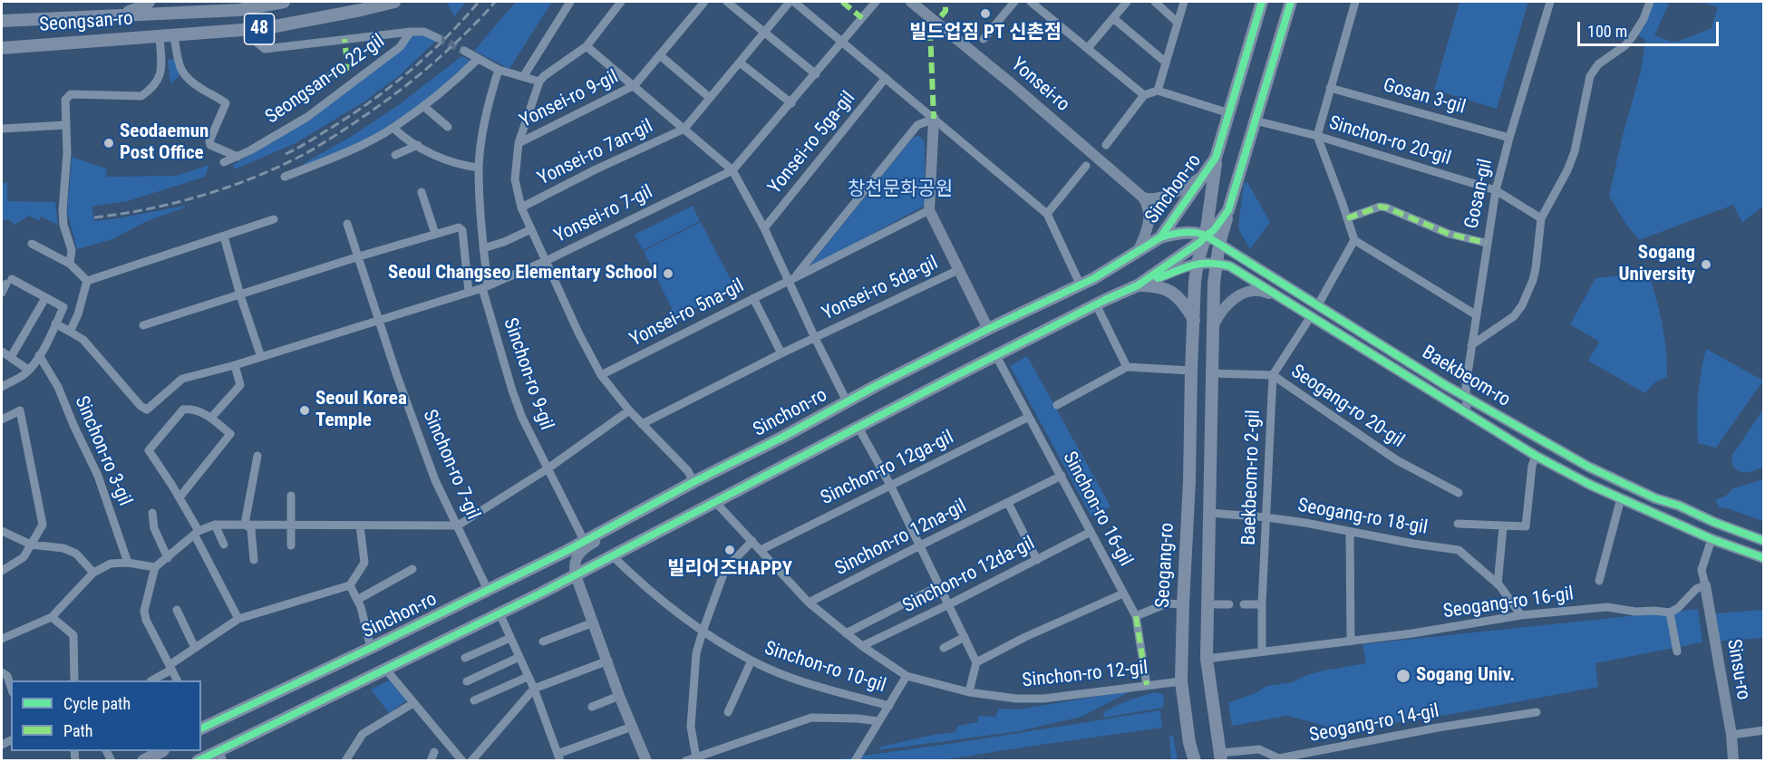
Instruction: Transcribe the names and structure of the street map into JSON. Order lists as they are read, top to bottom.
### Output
{
  "streets": {
    "main road": [
      "Seongsan-ro",
      "48",
      "Yonsei-ro",
      "Sinchon-ro",
      "Baekbeom-ro",
      "Seogang-ro",
      "Sinsu-ro"
    ],
    "street": [
      "Seongsan-ro 22-gil",
      "Gosan 3-gil",
      "Yonsei-ro 9-gil",
      "Sinchon-ro 20-gil",
      "Yonsei-ro 5ga-gil",
      "Yonsei-ro 7an-gil",
      "Gosan-gil",
      "Yonsei-ro 7-gil",
      "Yonsei-ro 5da-gil",
      "Yonsei-ro 5na-gil",
      "Sinchon-ro 9-gil",
      "Seogang-ro 20-gil",
      "Sinchon-ro 3-gil",
      "Sinchon-ro 7-gil",
      "Sinchon-ro 12ga-gil",
      "Baekbeom-ro 2-gil",
      "Sinchon-ro 16-gil",
      "Seogang-ro 18-gil",
      "Sinchon-ro 12na-gil",
      "Sinchon-ro 12da-gil",
      "Seogang-ro 16-gil",
      "Sinchon-ro 10-gil",
      "Sinchon-ro 12-gil",
      "Seogang-ro 14-gil"
    ]
  },
  "crossings": [
    ["Seongsan-ro", "Seongsan-ro 22-gil"],
    ["Gosan 3-gil", "Gosan-gil"],
    ["Yonsei-ro 9-gil", "Yonsei-ro 7an-gil"],
    ["Sinchon-ro 20-gil", "Gosan-gil"],
    ["Sinchon-ro", "Yonsei-ro 5da-gil"],
    ["Sinchon-ro", "Sinchon-ro 9-gil"],
    ["Sinchon-ro", "Baekbeom-ro"],
    ["Sinchon-ro", "Sinchon-ro 7-gil"],
    ["Sinchon-ro", "Seogang-ro"],
    ["Gosan-gil", "Baekbeom-ro"],
    ["Yonsei-ro 7-gil", "Sinchon-ro 9-gil"],
    ["Yonsei-ro 5da-gil", "Yonsei-ro 5na-gil"],
    ["Baekbeom-ro", "Seogang-ro"],
    ["Seogang-ro 20-gil", "Baekbeom-ro 2-gil"],
    ["Sinchon-ro 12ga-gil", "Sinchon-ro 16-gil"],
    ["Sinchon-ro 12ga-gil", "Sinchon-ro 12-gil"],
    ["Baekbeom-ro 2-gil", "Seogang-ro 18-gil"],
    ["Baekbeom-ro 2-gil", "Seogang-ro 16-gil"],
    ["Sinchon-ro 16-gil", "Sinchon-ro 12na-gil"],
    ["Sinchon-ro 16-gil", "Sinchon-ro 12da-gil"],
    ["Sinchon-ro 16-gil", "Sinchon-ro 12-gil"],
    ["Seogang-ro 18-gil", "Seogang-ro 16-gil"],
    ["Sinchon-ro 12na-gil", "Sinchon-ro 12-gil"],
    ["Seogang-ro", "Sinchon-ro 12-gil"],
    ["Sinchon-ro 12da-gil", "Sinchon-ro 12-gil"]
  ],
  "parks": ["창천문화공원"],
  "places": [
    "빌드업짐 PT 신촌점",
    "Seodaemun Post Office",
    "Sogang University",
    "Seoul Changseo Elementary School",
    "Seoul Korea Temple",
    "빌리어즈HAPPY",
    "Sogang Univ."
  ],
  "legend": ["Cycle path", "Path"],
  "scale_bar": "100 m"
}
